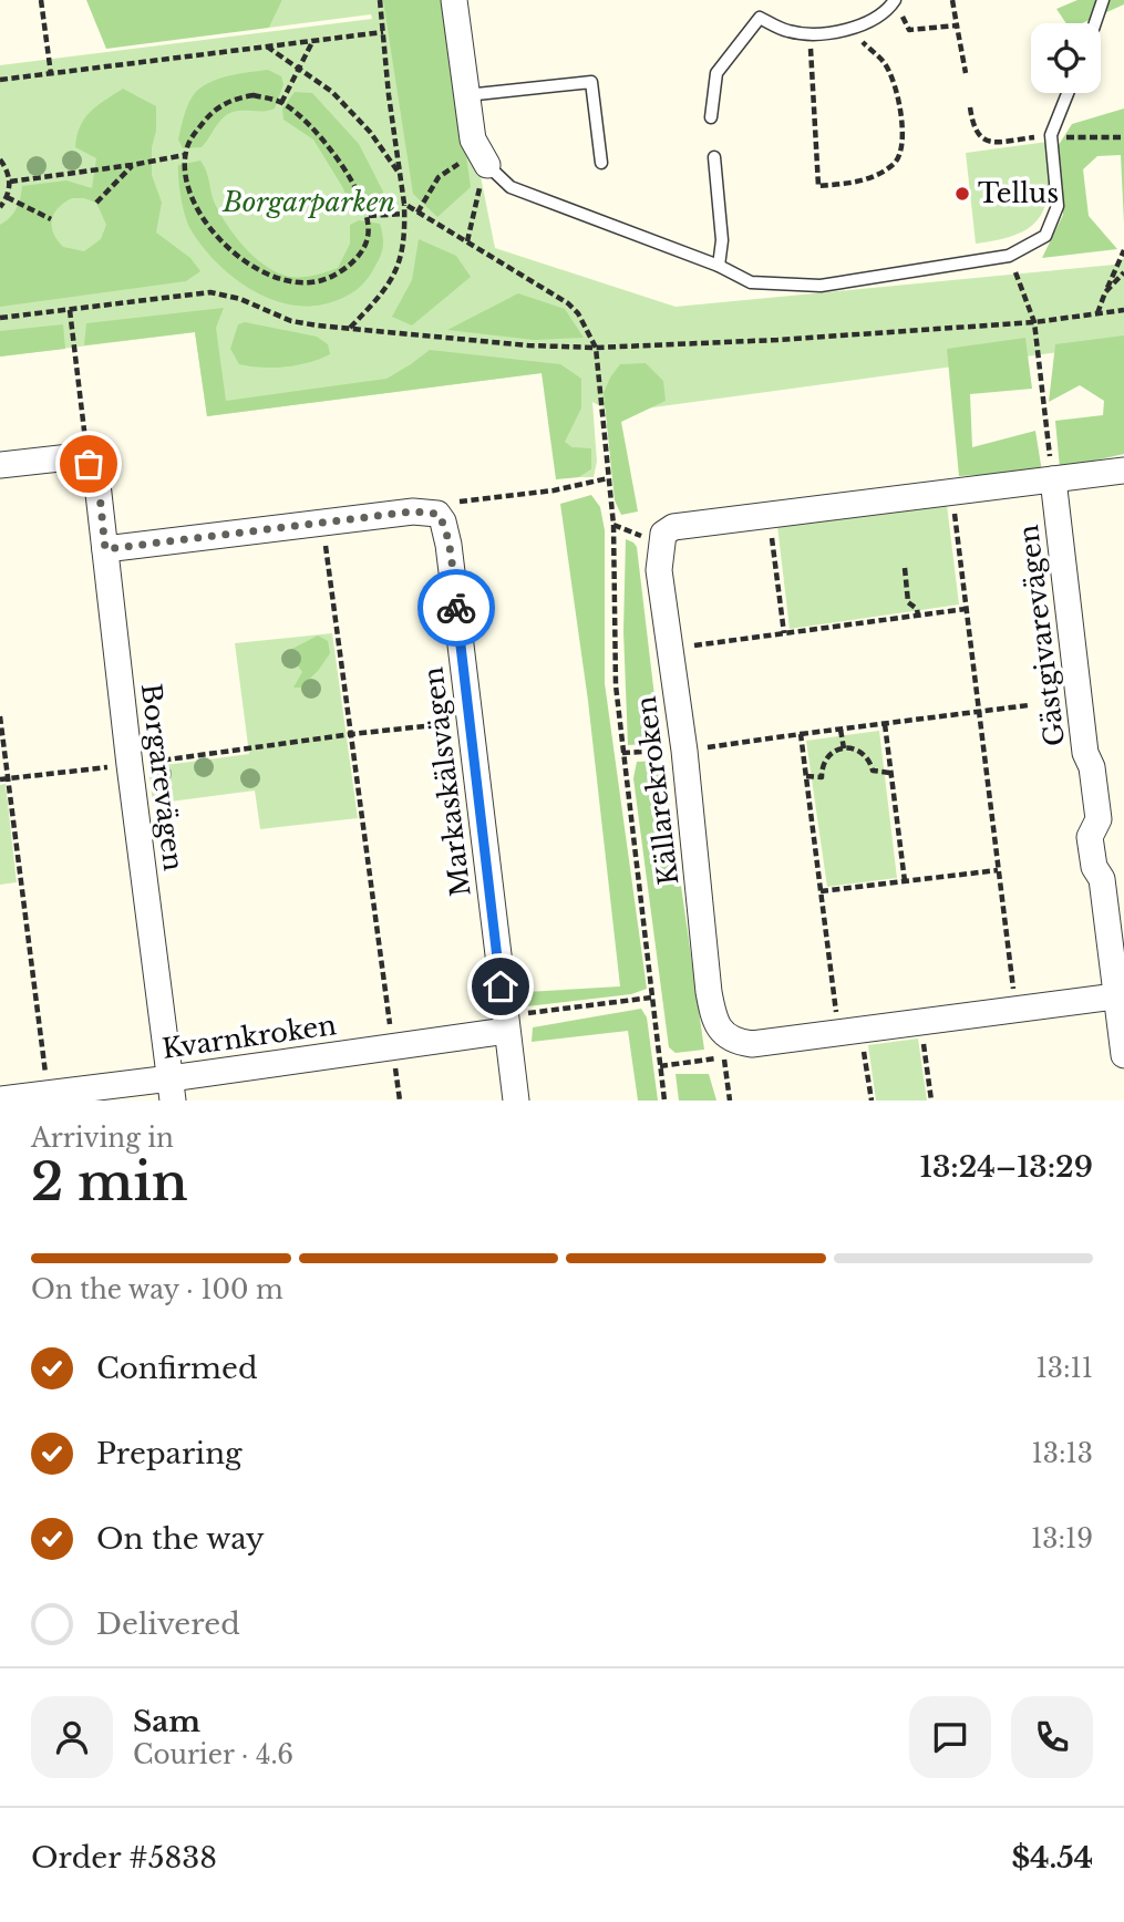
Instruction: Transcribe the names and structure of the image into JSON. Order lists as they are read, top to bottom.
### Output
{
  "streets": {
    "street": [
      "Gästgivarevägen",
      "Borgarevägen",
      "Markaskälsvägen",
      "Källarekroken",
      "Kvarnkroken"
    ]
  },
  "crossings": [
    ["Gästgivarevägen", "Källarekroken"],
    ["Borgarevägen", "Kvarnkroken"],
    ["Markaskälsvägen", "Kvarnkroken"]
  ],
  "parks": ["Borgarparken"],
  "places": ["Tellus"],
  "page": {
    "heading": ["2 min", "Arriving in", "13:24–13:29"],
    "panel": [
      "Sam",
      "Courier · 4.6",
      "Order #5838",
      "$4.54"
    ],
    "bar": "On the way · 100 m",
    "list": [
      ["Confirmed", "13:11"],
      ["Preparing", "13:13"],
      ["On the way", "13:19"],
      "Delivered"
    ]
  }
}
